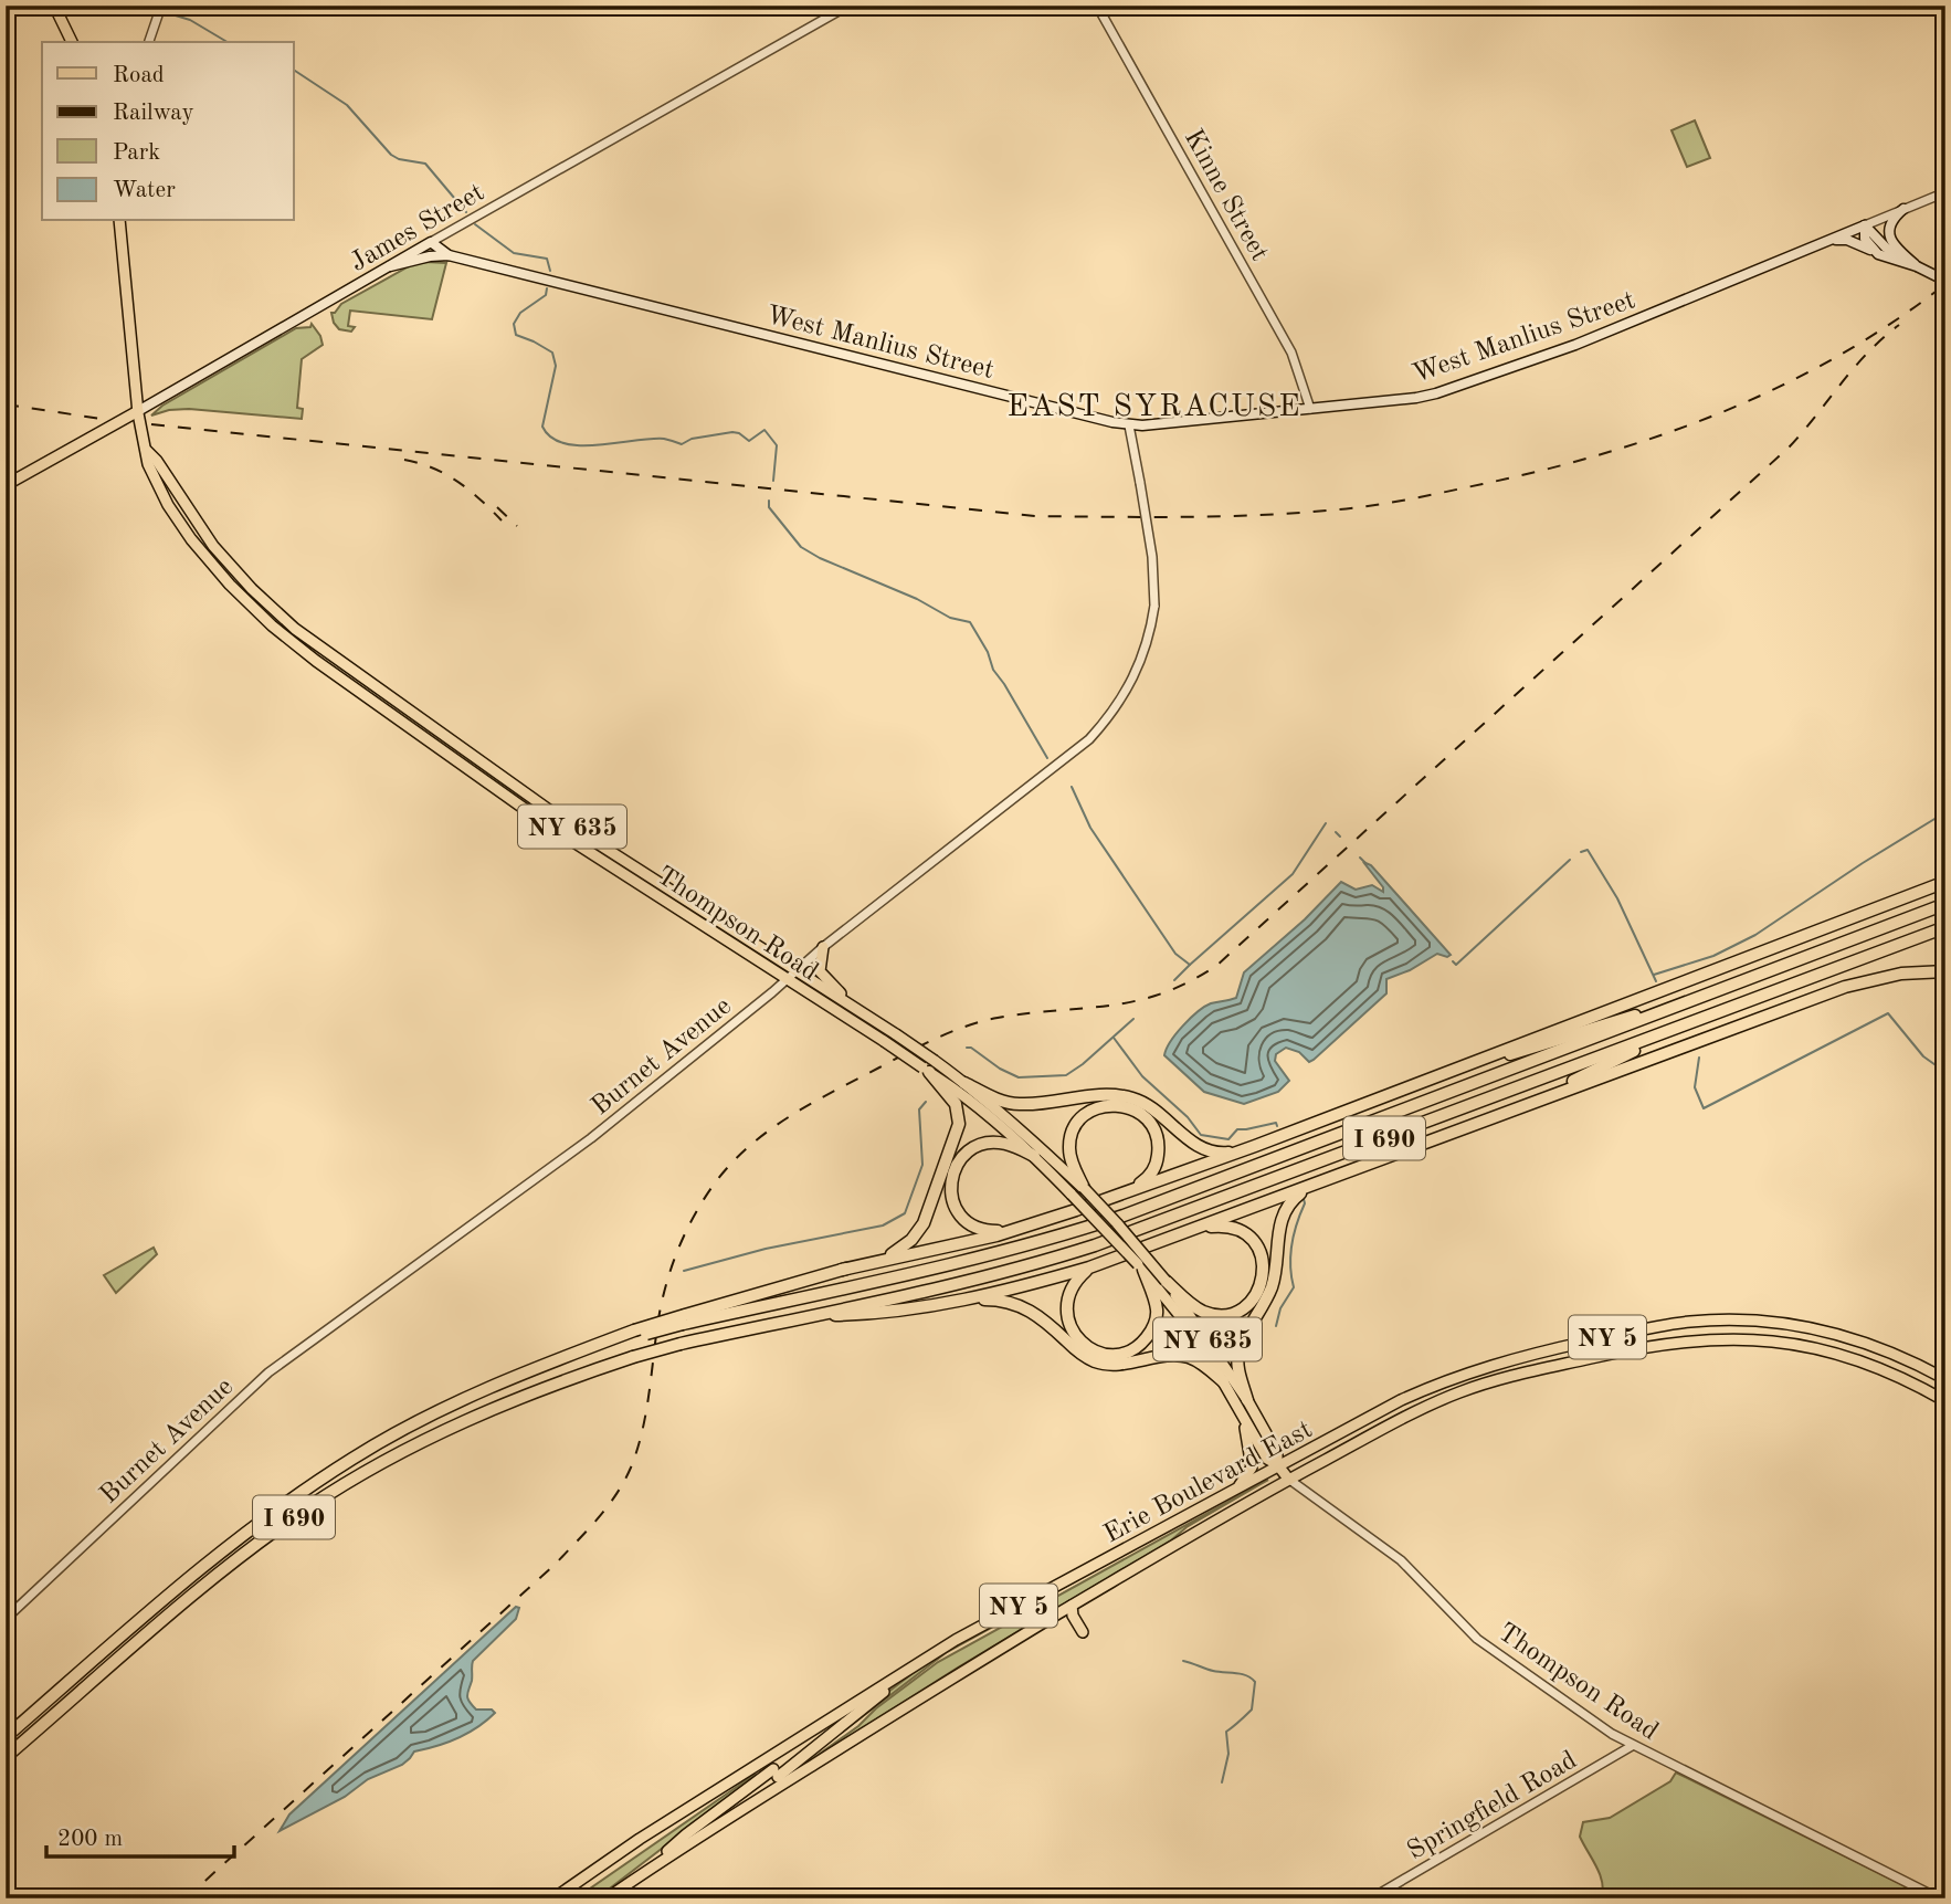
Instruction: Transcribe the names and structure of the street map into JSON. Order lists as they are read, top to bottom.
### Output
{
  "streets": {
    "highway": ["I 690"],
    "main road": [
      "James Street",
      "West Manlius Street",
      "NY 635",
      "Thompson Road",
      "NY 5",
      "Erie Boulevard East"
    ],
    "street": ["Kinne Street", "Burnet Avenue", "Springfield Road"]
  },
  "crossings": [
    ["Kinne Street", "West Manlius Street"],
    ["James Street", "West Manlius Street"],
    ["James Street", "Thompson Road"],
    ["West Manlius Street", "Burnet Avenue"],
    ["Thompson Road", "Burnet Avenue"],
    ["Thompson Road", "Erie Boulevard East"],
    ["Thompson Road", "Springfield Road"]
  ],
  "districts": ["EAST SYRACUSE"],
  "legend": [
    "Road",
    "Railway",
    "Park",
    "Water"
  ],
  "scale_bar": "200 m"
}
